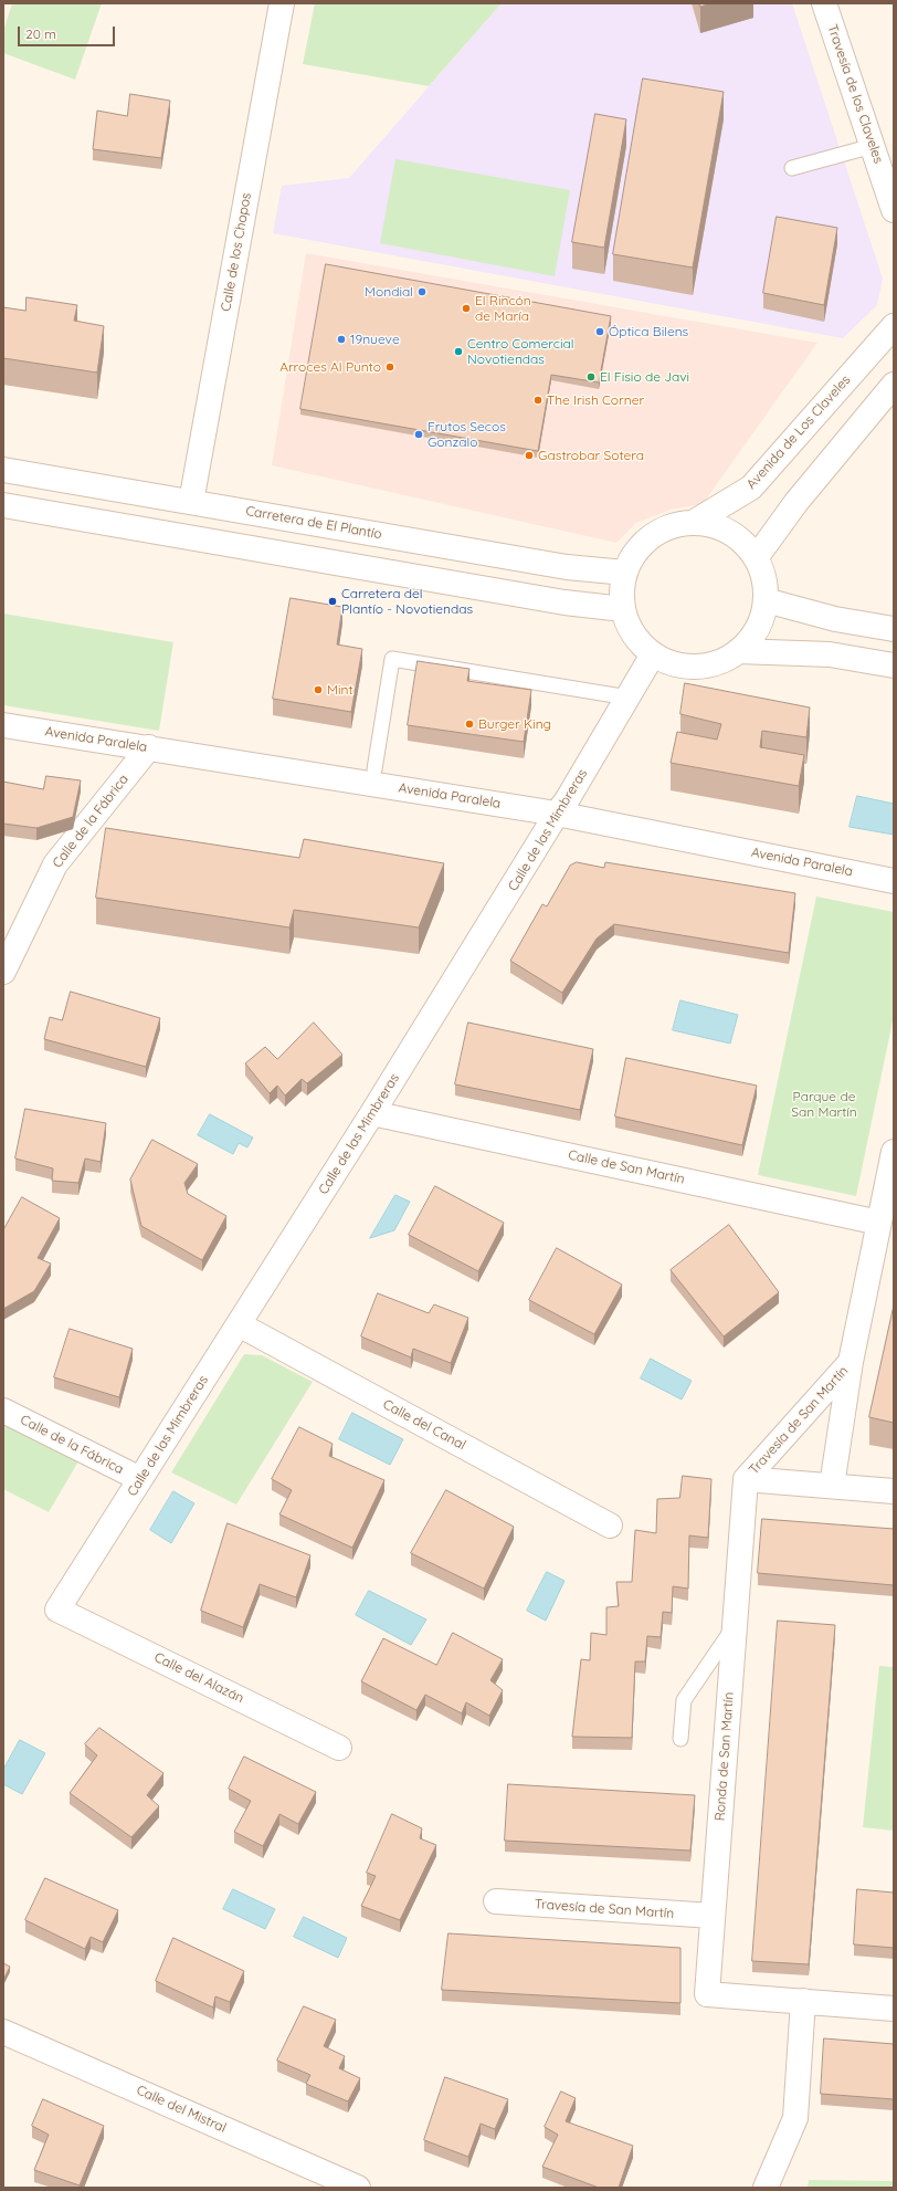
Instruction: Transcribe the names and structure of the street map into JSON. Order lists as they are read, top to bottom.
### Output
{
  "streets": {
    "street": [
      "Travesía de los Claveles",
      "Calle de los Chopos",
      "Avenida de Los Claveles",
      "Carretera de El Plantío",
      "Avenida Paralela",
      "Calle de la Fábrica",
      "Calle de las Mimbreras",
      "Calle de San Martín",
      "Travesía de San Martín",
      "Calle del Canal",
      "Calle del Alazán",
      "Ronda de San Martín",
      "Calle del Mistral"
    ]
  },
  "crossings": [
    ["Calle de los Chopos", "Carretera de El Plantío"],
    ["Avenida de Los Claveles", "Carretera de El Plantío"],
    ["Avenida de Los Claveles", "Calle de las Mimbreras"],
    ["Carretera de El Plantío", "Calle de las Mimbreras"],
    ["Avenida Paralela", "Calle de la Fábrica"],
    ["Avenida Paralela", "Calle de las Mimbreras"],
    ["Calle de la Fábrica", "Calle de las Mimbreras"],
    ["Calle de las Mimbreras", "Calle de San Martín"],
    ["Calle de las Mimbreras", "Calle del Canal"],
    ["Calle de las Mimbreras", "Calle del Alazán"],
    ["Calle de San Martín", "Travesía de San Martín"],
    ["Travesía de San Martín", "Ronda de San Martín"]
  ],
  "parks": ["Parque de San Martín"],
  "places": [
    "Mondial",
    "El Rincón de María",
    "Óptica Bilens",
    "19nueve",
    "Centro Comercial Novotiendas",
    "Arroces Al Punto",
    "El Fisio de Javi",
    "The Irish Corner",
    "Frutos Secos Gonzalo",
    "Gastrobar Sotera",
    "Carretera del Plantío - Novotiendas",
    "Mint",
    "Burger King"
  ],
  "scale_bar": "20 m"
}
